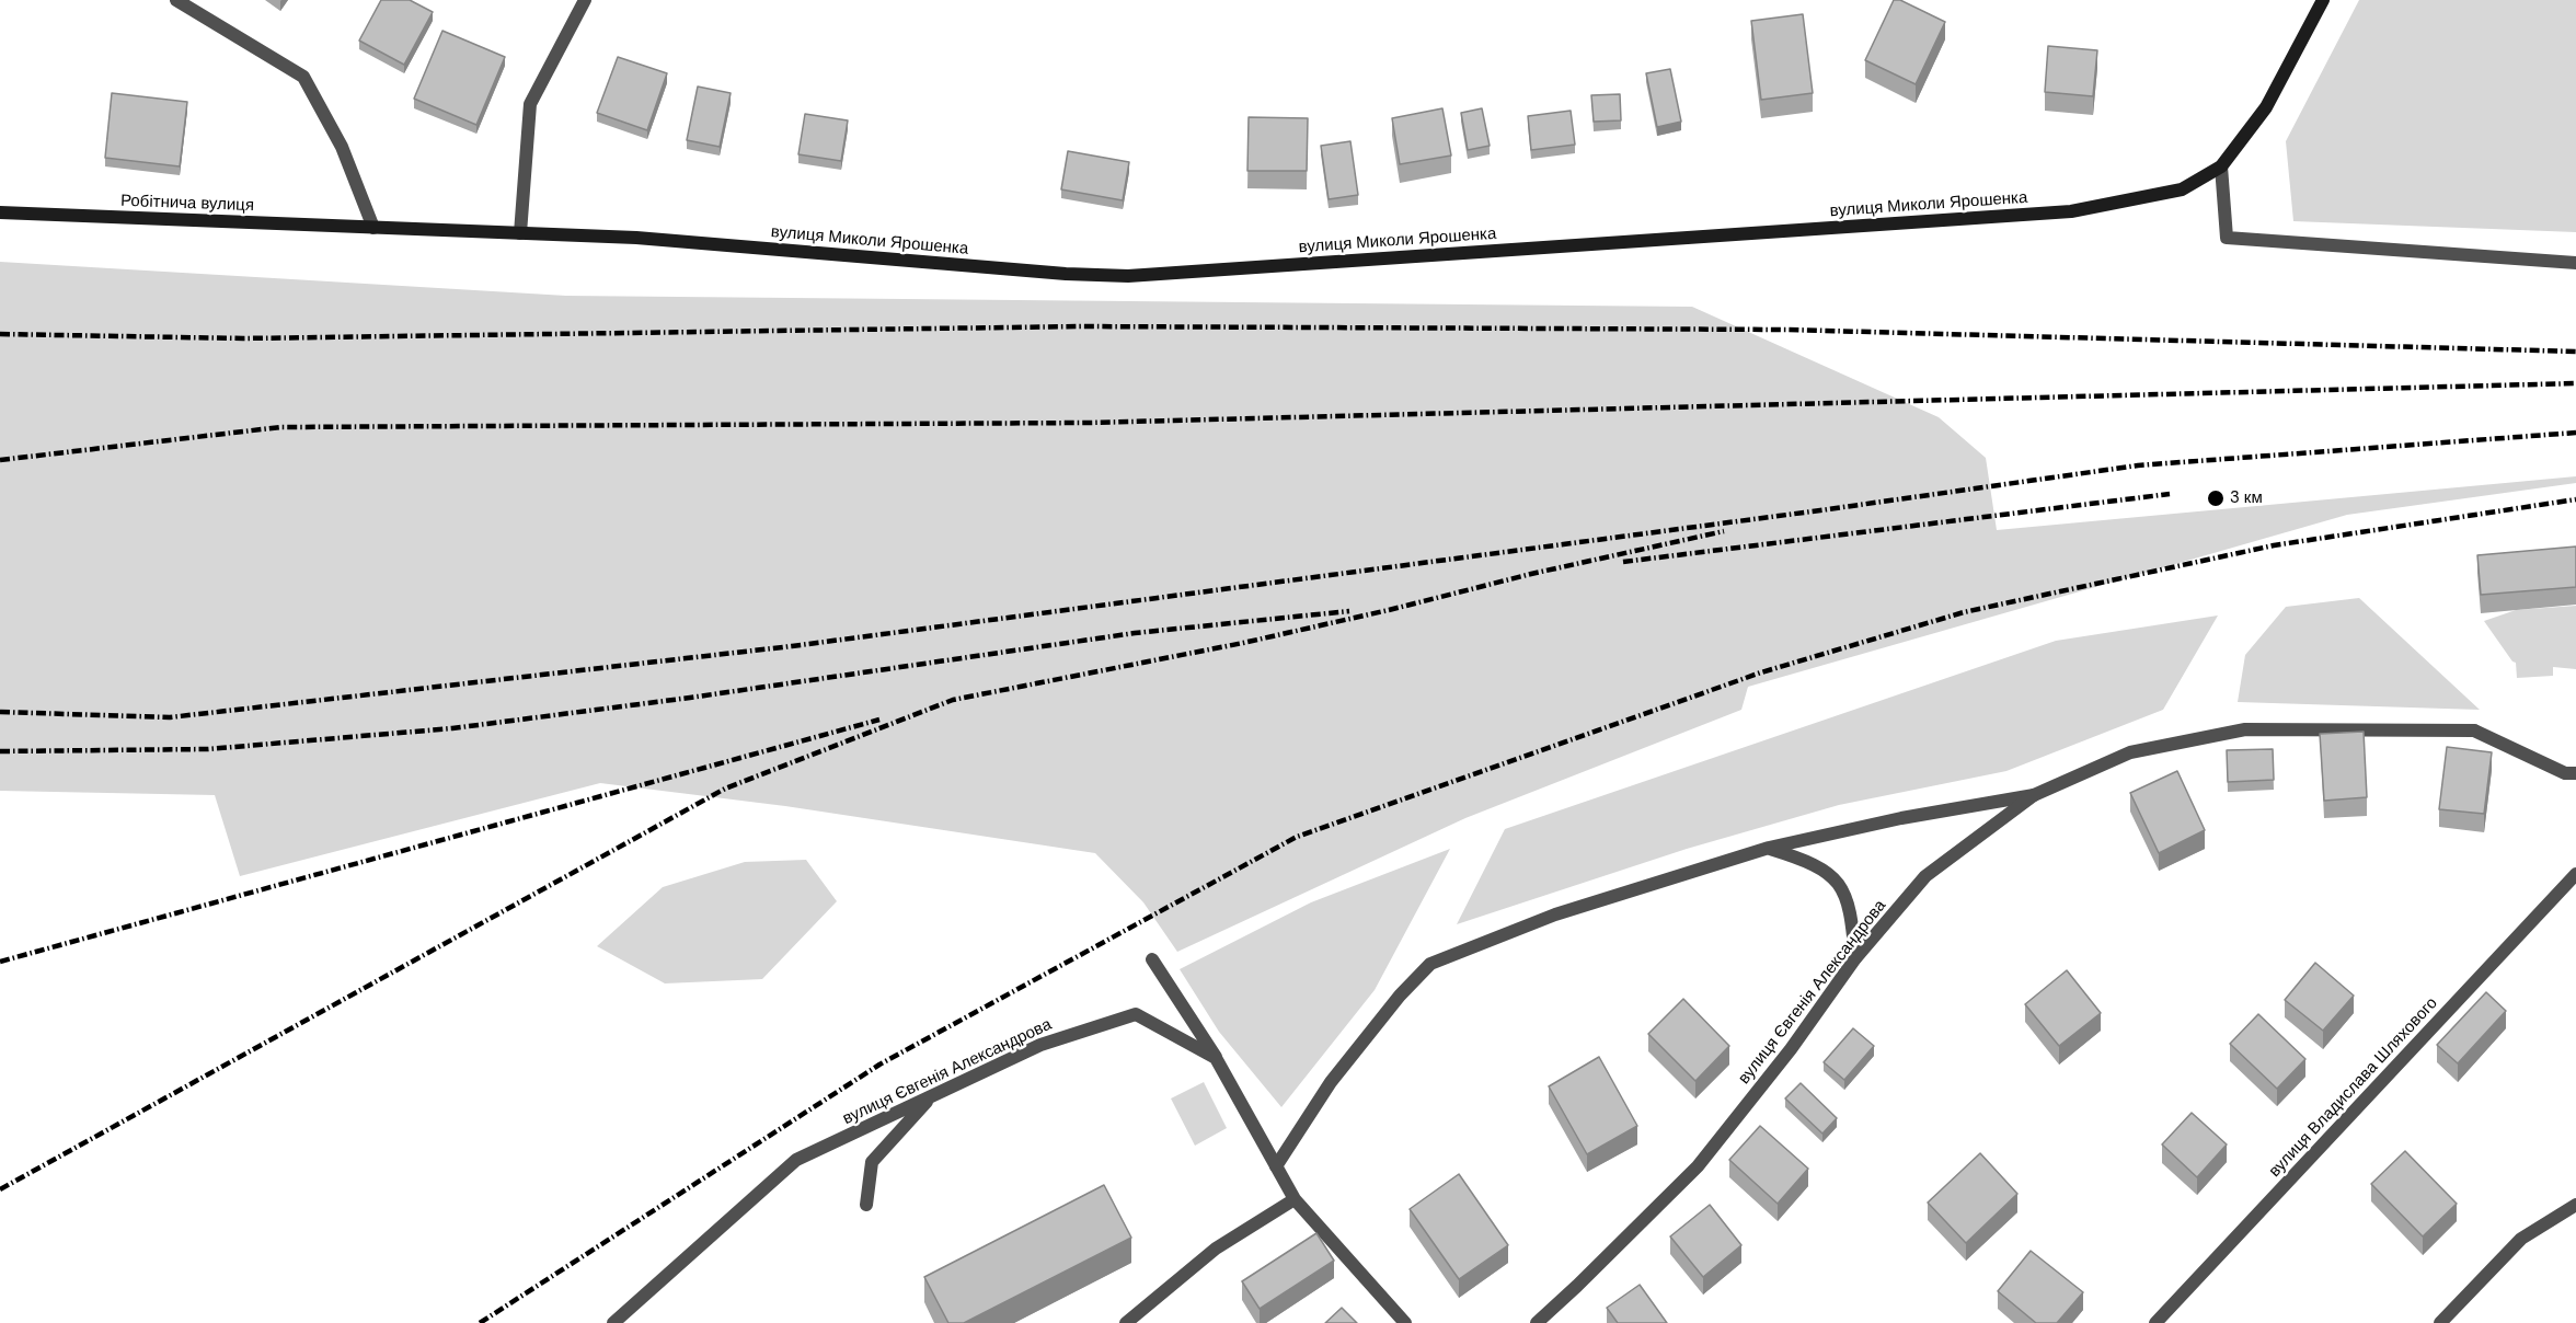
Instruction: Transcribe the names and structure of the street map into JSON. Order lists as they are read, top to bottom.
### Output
{
  "streets": {
    "street": [
      "Робітнича вулиця",
      "вулиця Миколи Ярошенка",
      "вулиця Євгенія Александрова",
      "вулиця Владислава Шляхового"
    ]
  },
  "crossings": [
    ["Робітнича вулиця", "вулиця Миколи Ярошенка"]
  ],
  "places": ["3 км"]
}
